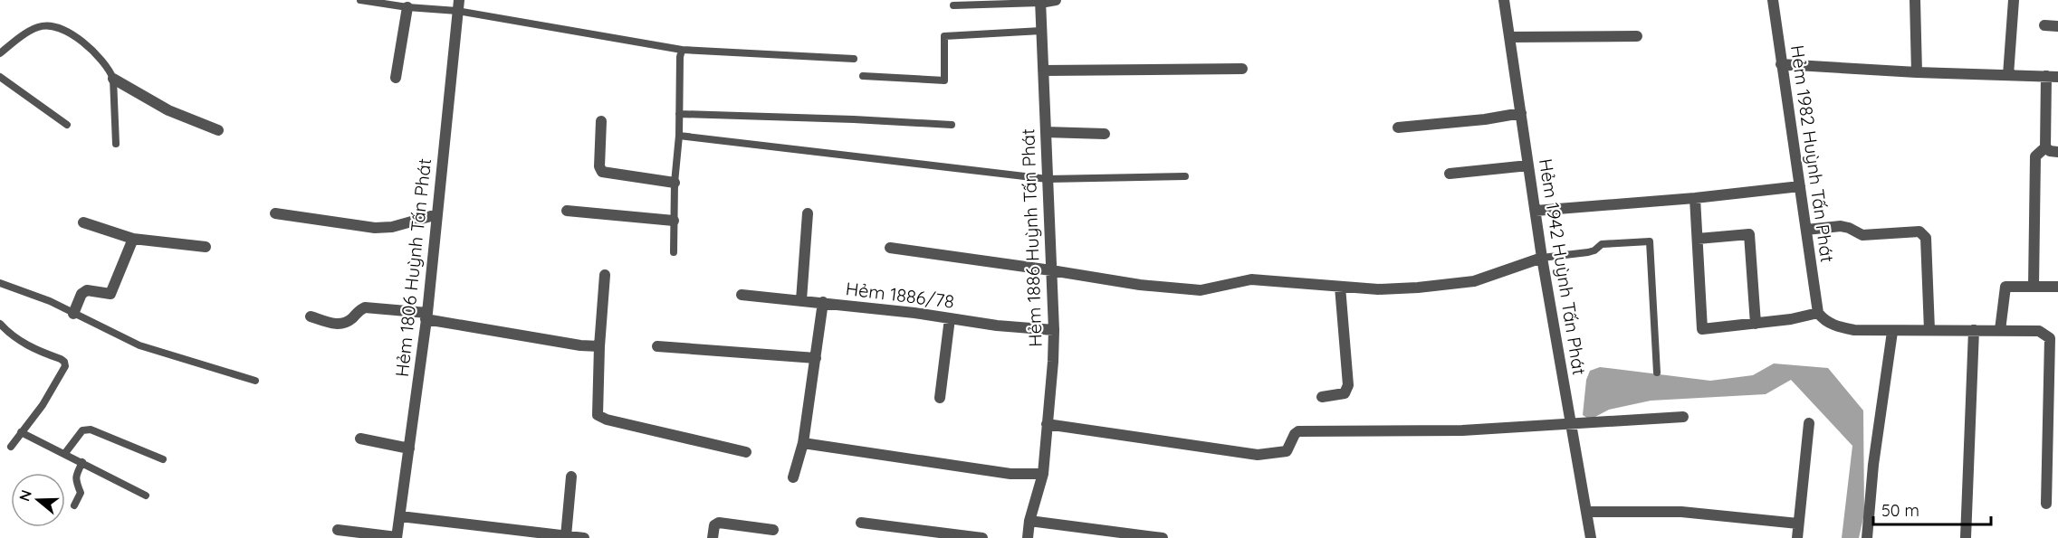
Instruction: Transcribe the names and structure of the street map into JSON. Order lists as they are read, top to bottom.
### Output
{
  "streets": {
    "street": [
      "Hẻm 1982 Huỳnh Tấn Phát",
      "Hẻm 1886 Huỳnh Tấn Phát",
      "Hẻm 1942 Huỳnh Tấn Phát",
      "Hẻm 1806 Huỳnh Tấn Phát",
      "Hẻm 1886/78"
    ]
  },
  "crossings": [
    ["Hẻm 1886 Huỳnh Tấn Phát", "Hẻm 1886/78"]
  ],
  "scale_bar": "50 m",
  "north": "left"
}
